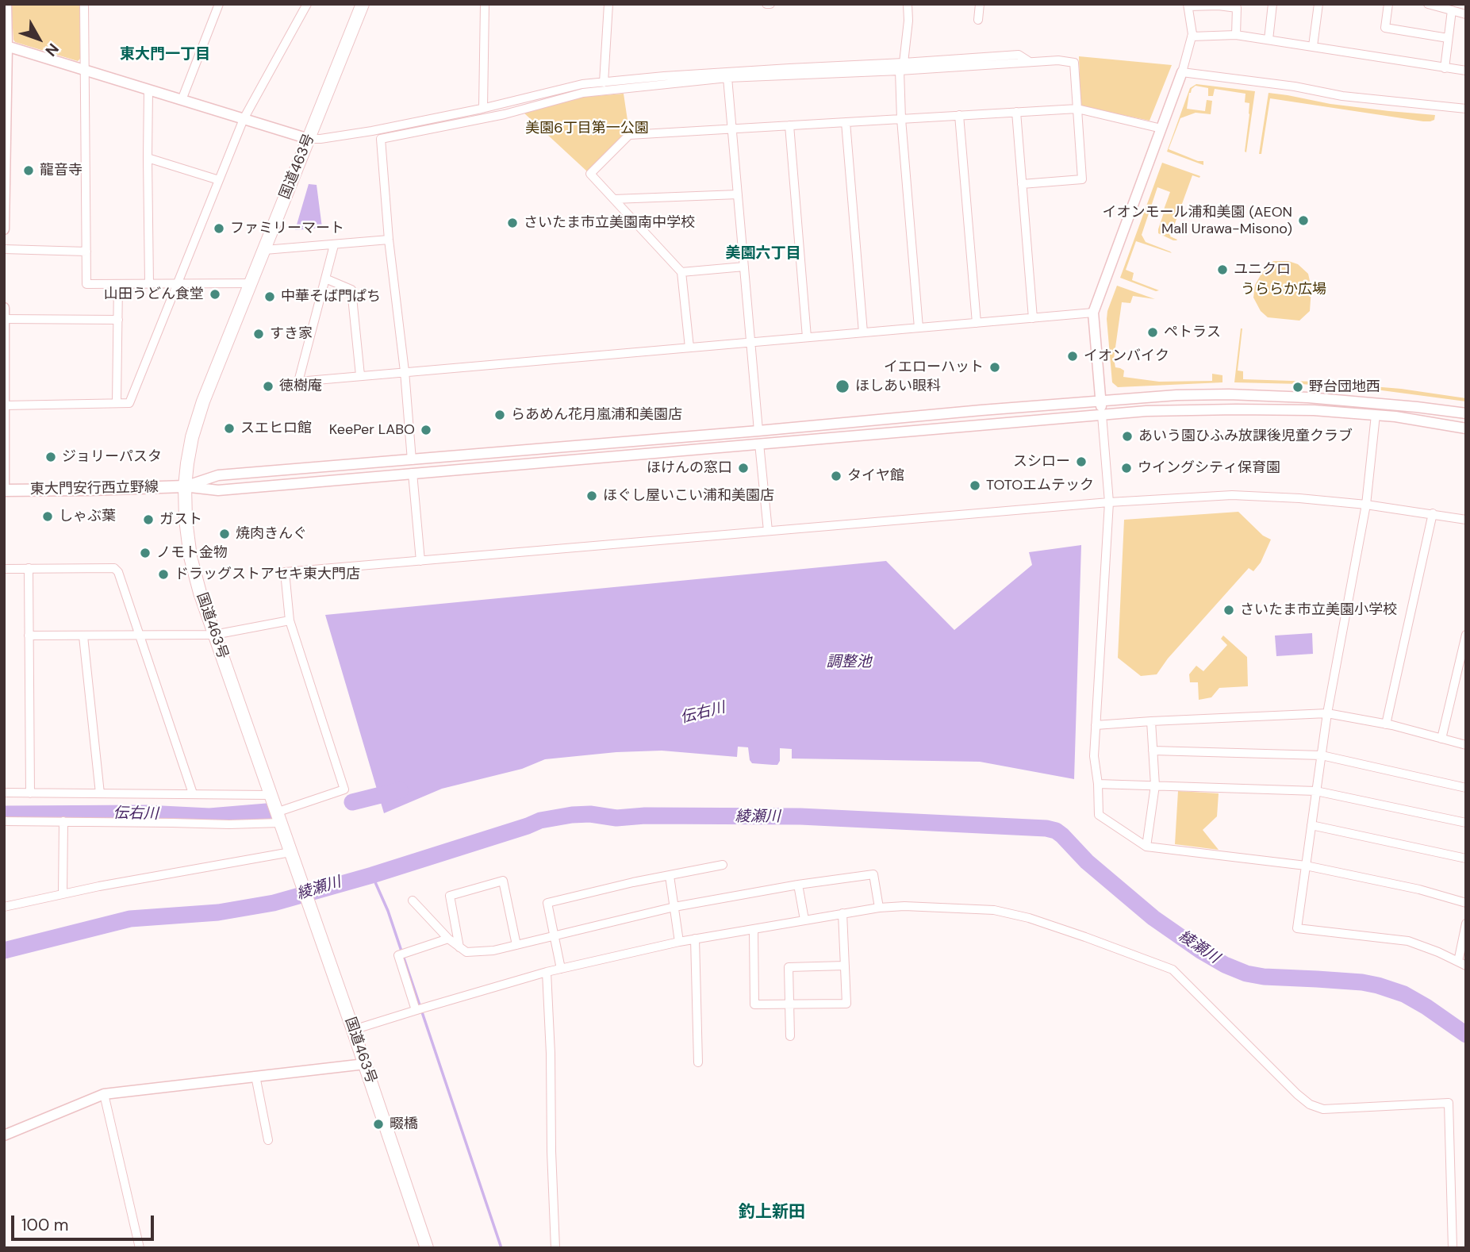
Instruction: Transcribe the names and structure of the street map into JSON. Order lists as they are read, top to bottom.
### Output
{
  "streets": {
    "highway": ["国道463号"],
    "main road": ["東大門安行西立野線"]
  },
  "crossings": [
    ["国道463号", "東大門安行西立野線"]
  ],
  "districts": ["東大門一丁目", "美園六丁目", "釣上新田"],
  "water": ["調整池", "伝右川", "綾瀬川"],
  "parks": ["美園6丁目第一公園", "うららか広場"],
  "places": [
    "龍音寺",
    "イオンモール浦和美園 (AEON Mall Urawa-Misono)",
    "さいたま市立美園南中学校",
    "ファミリーマート",
    "ユニクロ",
    "山田うどん食堂",
    "中華そば門ぱち",
    "ペトラス",
    "すき家",
    "イオンバイク",
    "イエローハット",
    "徳樹庵",
    "ほしあい眼科",
    "野台団地西",
    "らあめん花月嵐浦和美園店",
    "スエヒロ館",
    "KeePer LABO",
    "あいう園ひふみ放課後児童クラブ",
    "ジョリーパスタ",
    "スシロー",
    "ほけんの窓口",
    "ウイングシティ保育園",
    "タイヤ館",
    "TOTOエムテック",
    "ほぐし屋いこい浦和美園店",
    "しゃぶ葉",
    "ガスト",
    "焼肉きんぐ",
    "ノモト金物",
    "ドラッグストアセキ東大門店",
    "さいたま市立美園小学校",
    "畷橋"
  ],
  "scale_bar": "100 m",
  "north": "bottom right"
}
